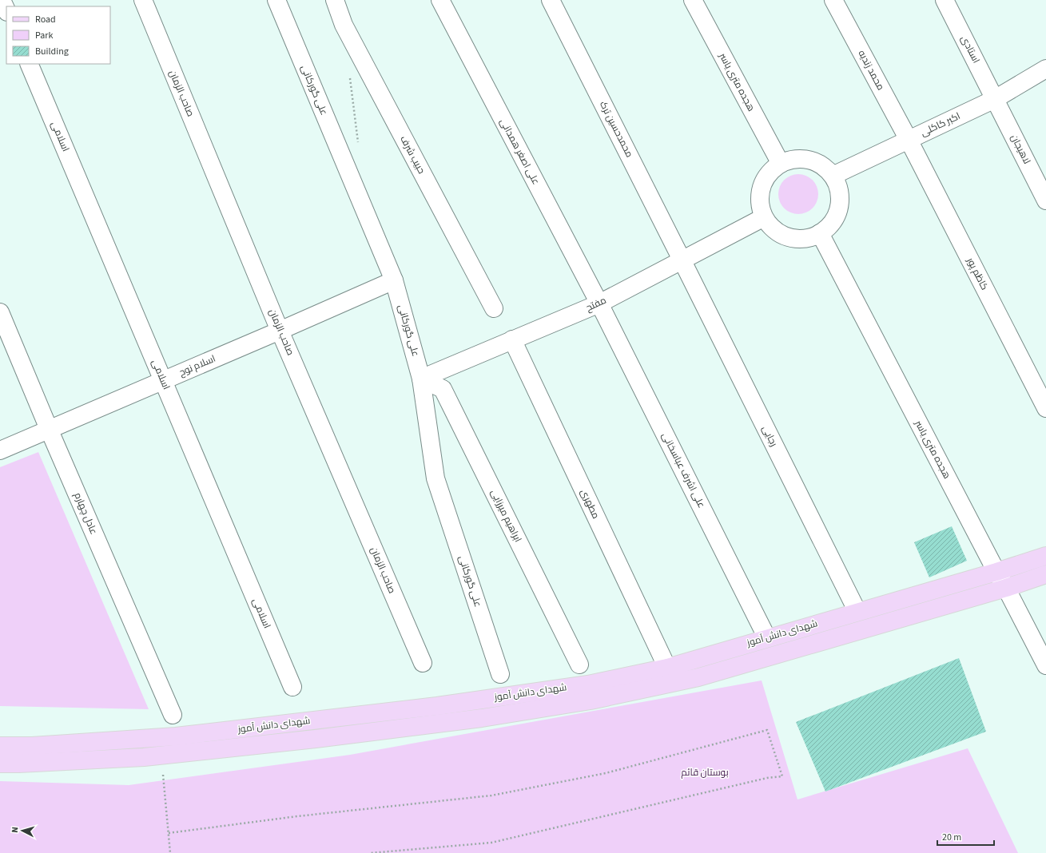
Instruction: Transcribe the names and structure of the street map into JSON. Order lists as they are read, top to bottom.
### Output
{
  "streets": {
    "main road": ["شهدای دانش آموز"],
    "street": [
      "استادی",
      "محمد زندیه",
      "هجده متری یاسر",
      "علی گورکانی",
      "صاحب الزمان",
      "اکبر کاکلی",
      "محمدحسین ترک",
      "اسلامی",
      "لاهیجان",
      "علی اصغر همدانی",
      "حبیب شرف",
      "کاظم پور",
      "مفتح",
      "اسلام نوح",
      "رجایی",
      "علی اشرف عباسخانی",
      "مطهری",
      "عادل چهارم",
      "ابراهیم میرزایی"
    ]
  },
  "crossings": [
    ["استادی", "اکبر کاکلی"],
    ["استادی", "لاهیجان"],
    ["محمد زندیه", "اکبر کاکلی"],
    ["محمد زندیه", "کاظم پور"],
    ["هجده متری یاسر", "اکبر کاکلی"],
    ["هجده متری یاسر", "مفتح"],
    ["هجده متری یاسر", "شهدای دانش آموز"],
    ["علی گورکانی", "مفتح"],
    ["علی گورکانی", "اسلام نوح"],
    ["علی گورکانی", "ابراهیم میرزایی"],
    ["صاحب الزمان", "اسلام نوح"],
    ["اکبر کاکلی", "لاهیجان"],
    ["اکبر کاکلی", "کاظم پور"],
    ["اکبر کاکلی", "مفتح"],
    ["محمدحسین ترک", "مفتح"],
    ["محمدحسین ترک", "رجایی"],
    ["اسلامی", "اسلام نوح"],
    ["علی اصغر همدانی", "مفتح"],
    ["علی اصغر همدانی", "علی اشرف عباسخانی"],
    ["مفتح", "رجایی"],
    ["مفتح", "علی اشرف عباسخانی"],
    ["مفتح", "مطهری"],
    ["مفتح", "ابراهیم میرزایی"],
    ["اسلام نوح", "عادل چهارم"],
    ["رجایی", "شهدای دانش آموز"],
    ["علی اشرف عباسخانی", "شهدای دانش آموز"],
    ["مطهری", "شهدای دانش آموز"]
  ],
  "parks": ["بوستان قائم"],
  "legend": ["Road", "Park", "Building"],
  "scale_bar": "20 m",
  "north": "left"
}
